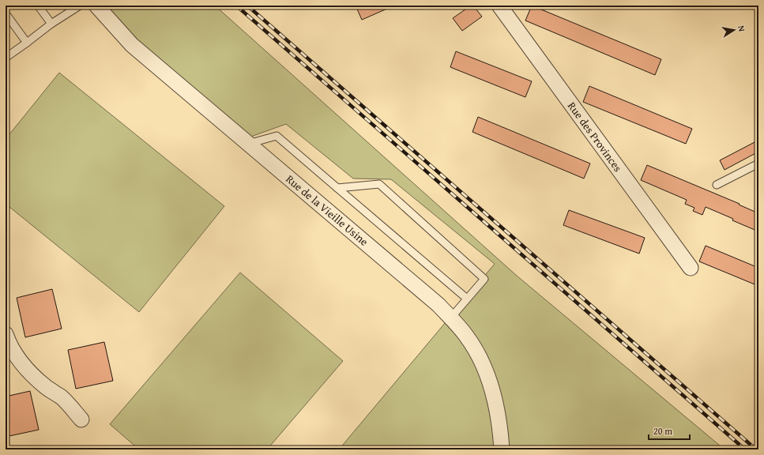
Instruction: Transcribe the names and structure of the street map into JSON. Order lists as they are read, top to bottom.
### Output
{
  "streets": {
    "street": ["Rue des Provinces", "Rue de la Vieille Usine"]
  },
  "scale_bar": "20 m",
  "north": "right"
}
